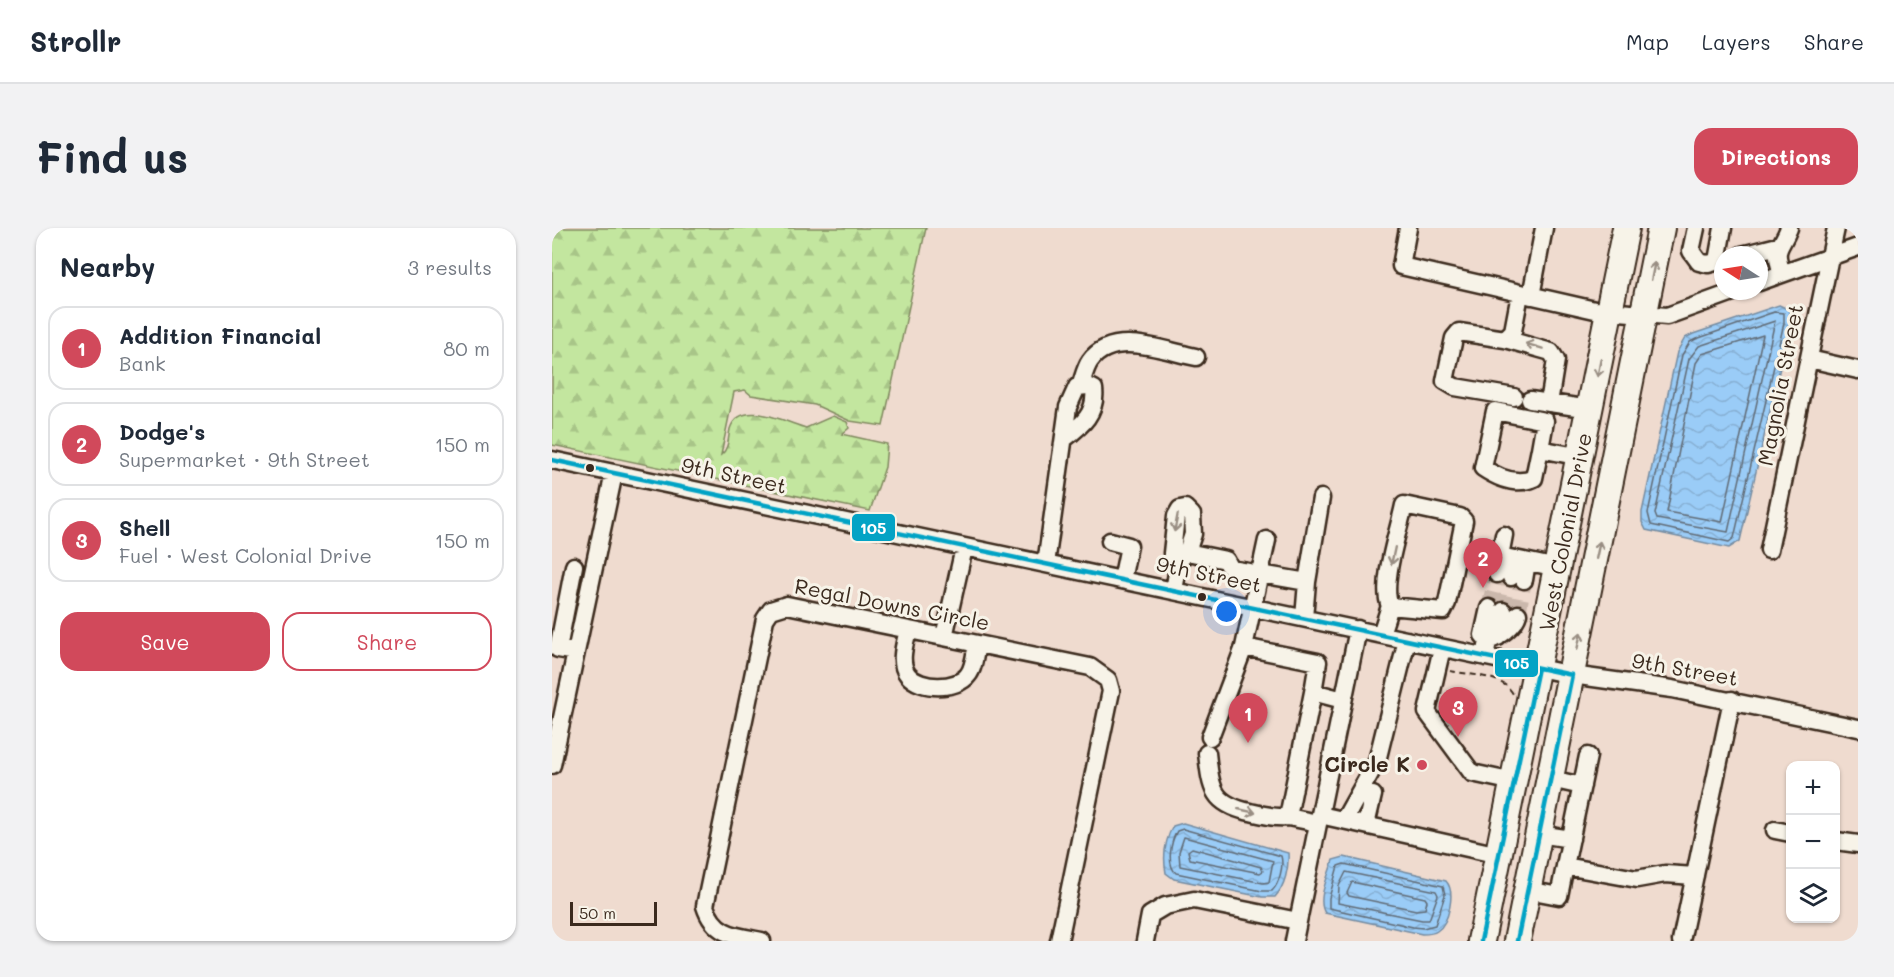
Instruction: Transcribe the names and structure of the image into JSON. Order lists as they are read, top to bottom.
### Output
{
  "streets": {
    "highway": ["West Colonial Drive"],
    "street": ["Magnolia Street", "9th Street", "Regal Downs Circle"]
  },
  "crossings": [
    ["9th Street", "West Colonial Drive"]
  ],
  "places": ["Circle K"],
  "lines": ["transit line 105"],
  "scale_bar": "50 m",
  "north": "left",
  "page": {
    "header": "Strollr",
    "nav": ["Map", "Layers", "Share"],
    "buttons": [
      "Directions",
      ["Save", "Share"]
    ],
    "title": "Find us",
    "heading": ["Nearby", "3 results"],
    "list": [
      {
        "mark": "1",
        "name": "Addition Financial",
        "note": "Bank",
        "value": "80 m"
      },
      {
        "mark": "2",
        "name": "Dodge's",
        "note": "Supermarket · 9th Street",
        "value": "150 m"
      },
      {
        "mark": "3",
        "name": "Shell",
        "note": "Fuel · West Colonial Drive",
        "value": "150 m"
      }
    ],
    "pins": ["2", "3", "1"],
    "map_buttons": ["+", "−"],
    "scale": "50 m"
  }
}
